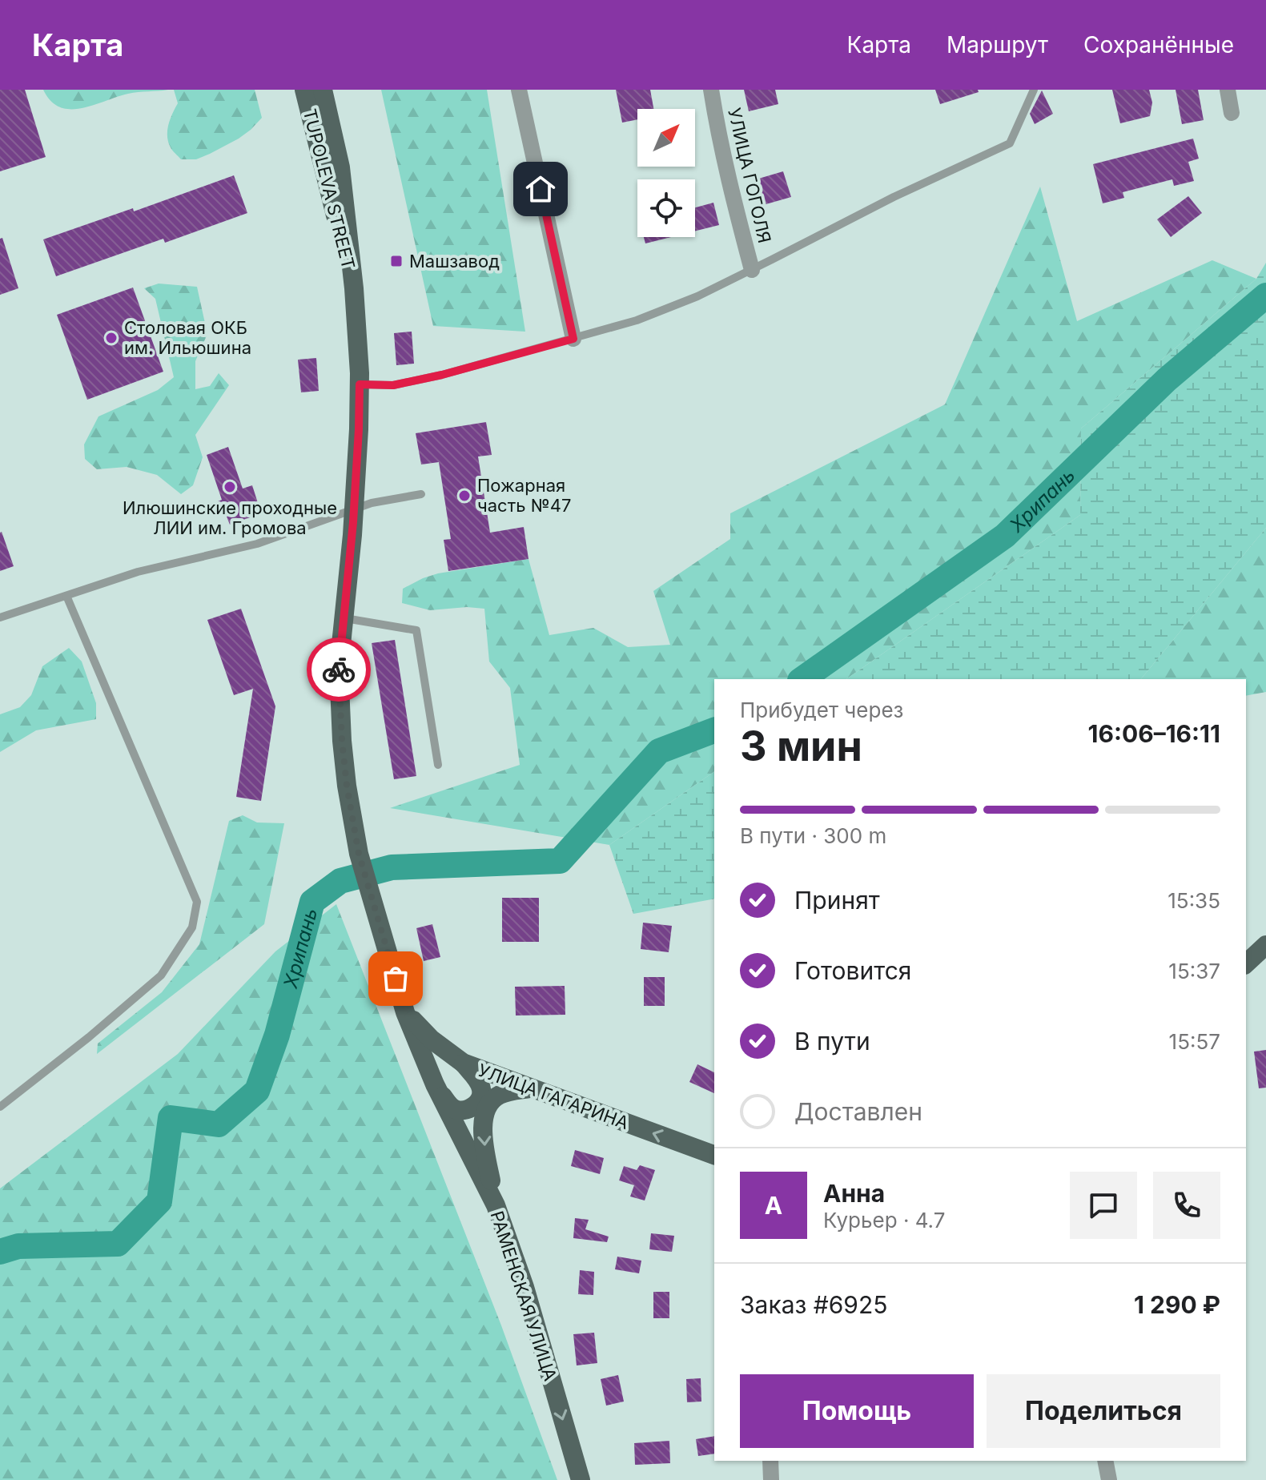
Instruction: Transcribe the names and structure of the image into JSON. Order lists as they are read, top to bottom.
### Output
{
  "streets": {
    "main road": ["TUPOLEVA STREET", "УЛИЦА ГАГАРИНА", "РАМЕНСКАЯ УЛИЦА"],
    "street": ["УЛИЦА ГОГОЛЯ"]
  },
  "crossings": [
    ["TUPOLEVA STREET", "УЛИЦА ГАГАРИНА"],
    ["TUPOLEVA STREET", "РАМЕНСКАЯ УЛИЦА"],
    ["УЛИЦА ГАГАРИНА", "РАМЕНСКАЯ УЛИЦА"]
  ],
  "one_way": ["УЛИЦА ГАГАРИНА", "РАМЕНСКАЯ УЛИЦА"],
  "water": ["Хрипань"],
  "places": {
    "transit": ["Машзавод"],
    "other": ["Столовая ОКБ им. Ильюшина", "Илюшинские проходные ЛИИ им. Громова", "Пожарная часть №47"]
  },
  "north": "top right",
  "page": {
    "header": "Карта",
    "nav": ["Карта", "Маршрут", "Сохранённые"],
    "heading": ["3 мин", "Прибудет через", "16:06–16:11"],
    "panel": [
      "Анна",
      "Курьер · 4.7",
      "Заказ #6925",
      "1 290 ₽"
    ],
    "bar": "В пути · 300 m",
    "list": [
      ["Принят", "15:35"],
      ["Готовится", "15:37"],
      ["В пути", "15:57"],
      "Доставлен"
    ],
    "round": "А",
    "buttons": ["Помощь", "Поделиться"]
  }
}
